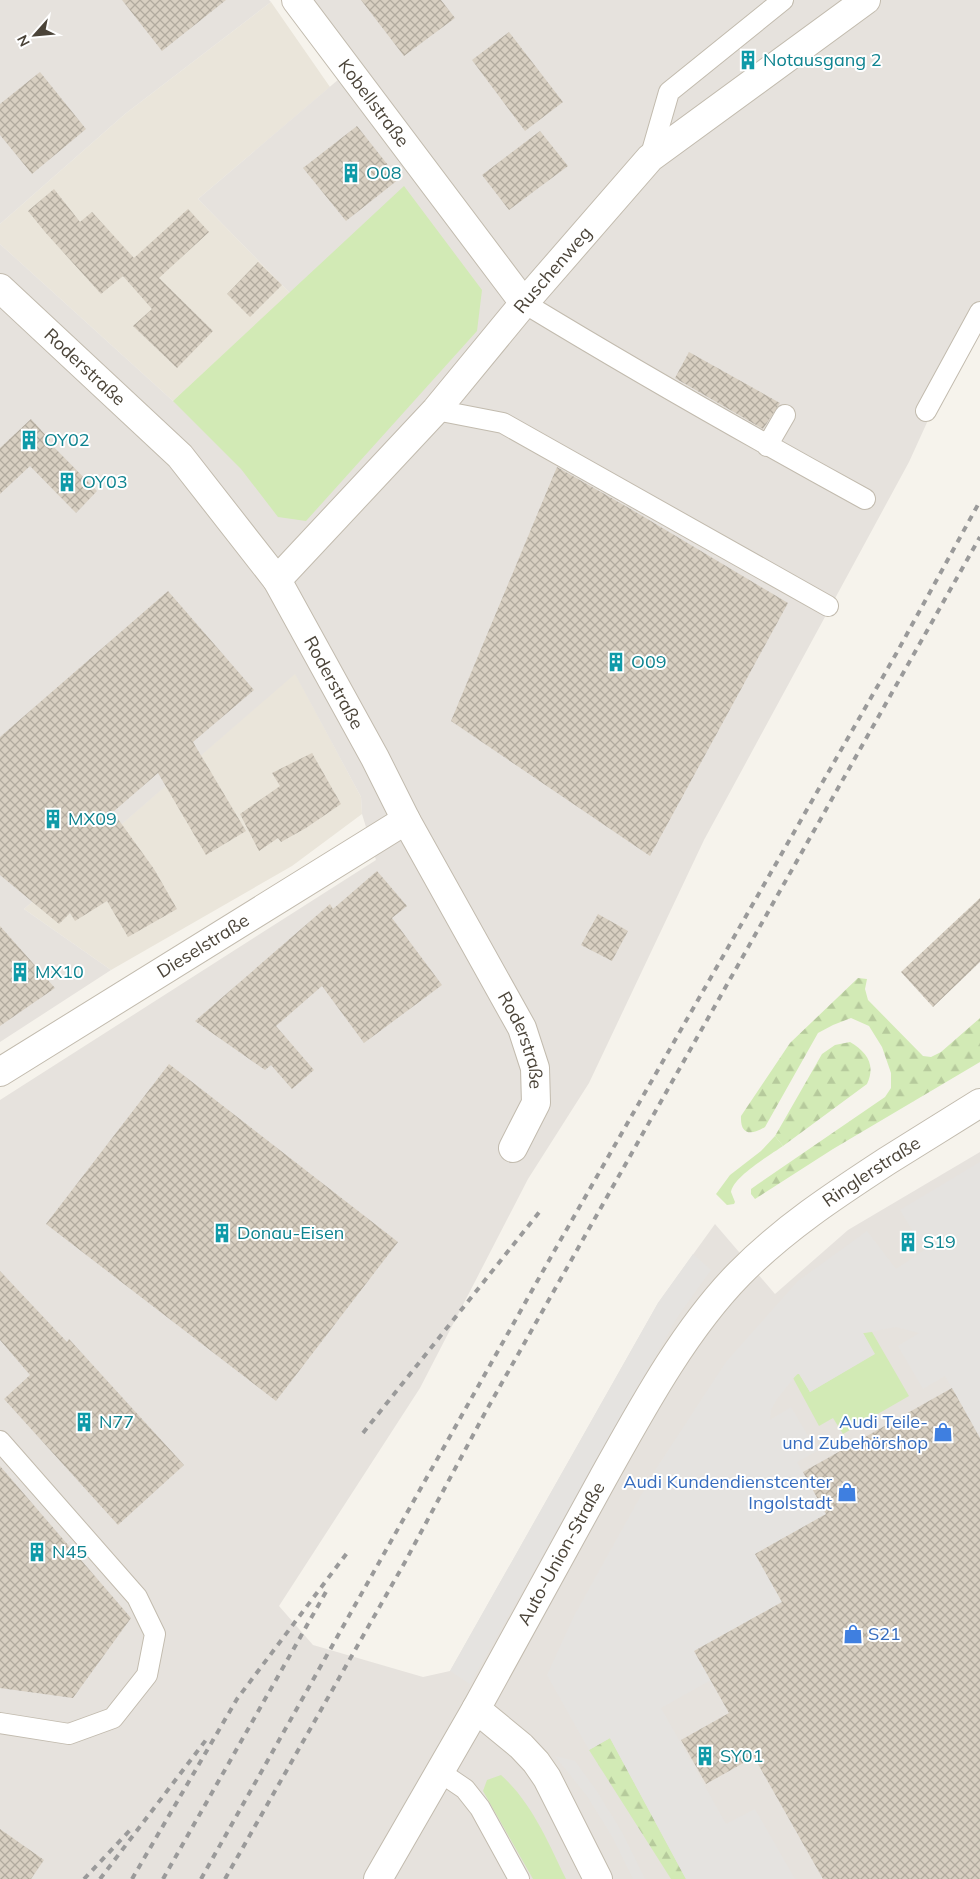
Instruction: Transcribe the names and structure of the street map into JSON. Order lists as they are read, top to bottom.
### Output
{
  "streets": {
    "street": [
      "Kobellstraße",
      "Ruschenweg",
      "Roderstraße",
      "Dieselstraße",
      "Ringlerstraße",
      "Auto-Union-Straße"
    ]
  },
  "crossings": [
    ["Kobellstraße", "Ruschenweg"],
    ["Ruschenweg", "Roderstraße"],
    ["Roderstraße", "Dieselstraße"],
    ["Ringlerstraße", "Auto-Union-Straße"]
  ],
  "places": {
    "building": [
      "Notausgang 2",
      "O08",
      "OY02",
      "OY03",
      "O09",
      "MX09",
      "MX10",
      "Donau-Eisen",
      "S19",
      "N77",
      "N45",
      "SY01"
    ],
    "shop": ["Audi Teile- und Zubehörshop", "Audi Kundendienstcenter Ingolstadt", "S21"]
  },
  "north": "bottom left"
}
